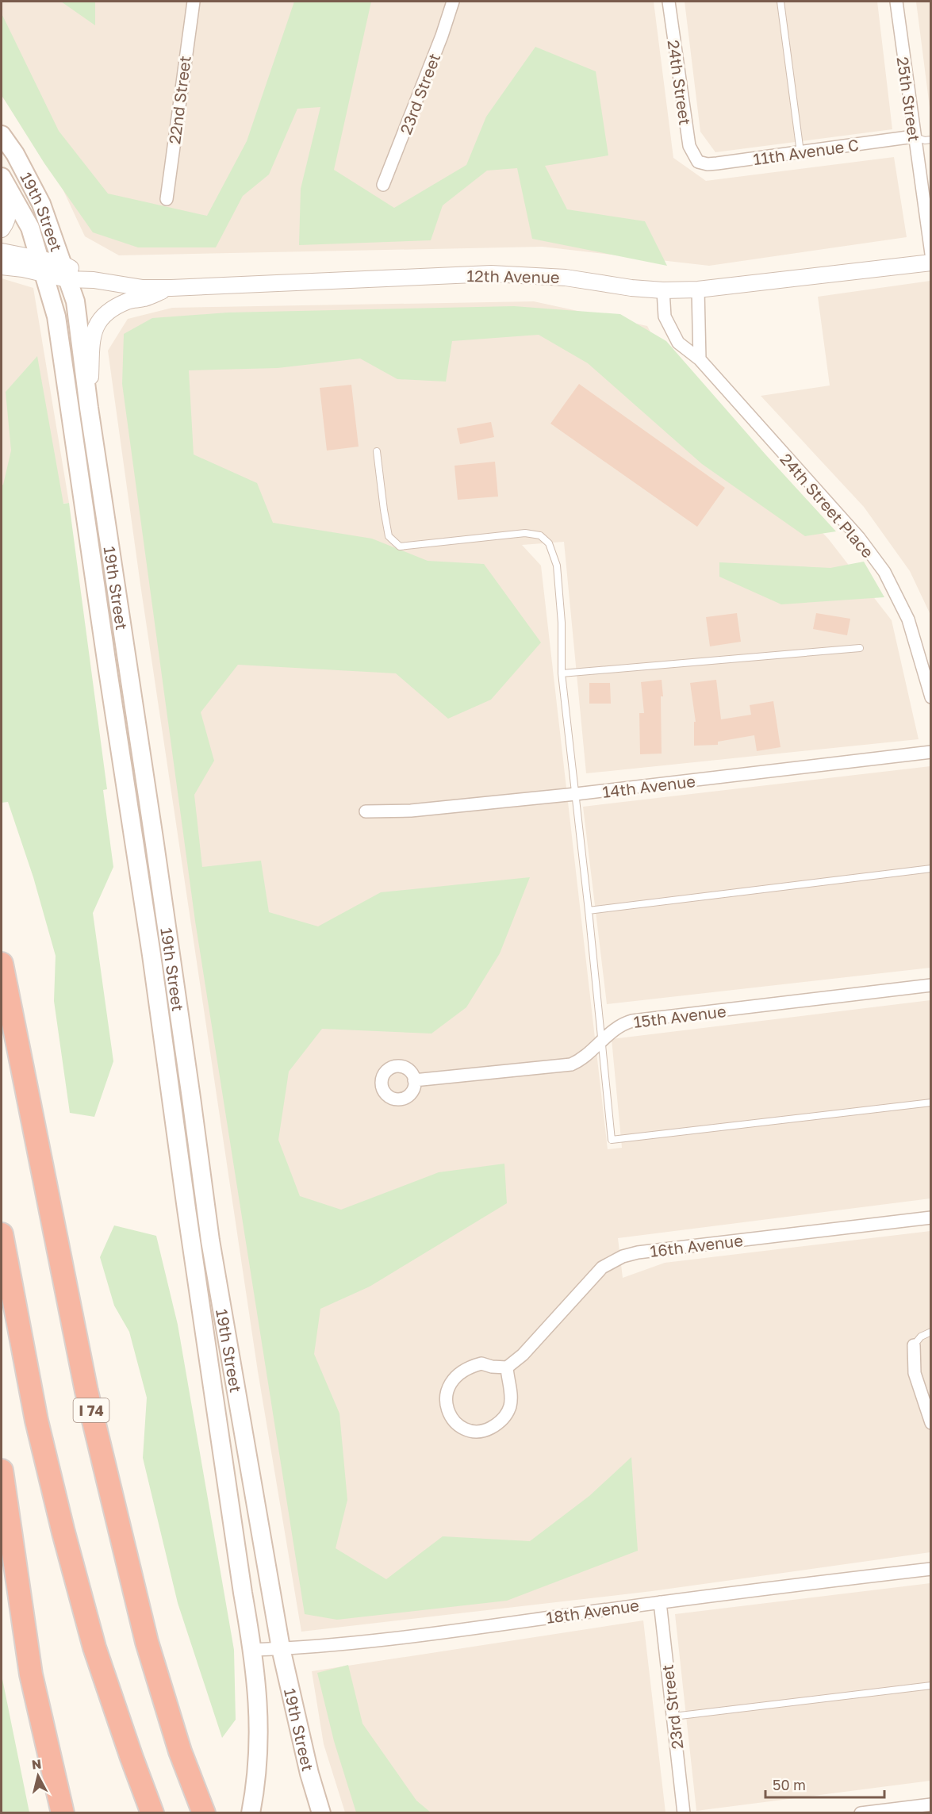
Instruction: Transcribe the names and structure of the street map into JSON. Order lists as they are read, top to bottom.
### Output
{
  "streets": {
    "highway": ["I 74"],
    "main road": ["19th Street"],
    "street": [
      "24th Street",
      "23rd Street",
      "25th Street",
      "22nd Street",
      "11th Avenue C",
      "12th Avenue",
      "24th Street Place",
      "14th Avenue",
      "15th Avenue",
      "16th Avenue",
      "18th Avenue"
    ]
  },
  "crossings": [
    ["24th Street", "11th Avenue C"],
    ["23rd Street", "18th Avenue"],
    ["25th Street", "11th Avenue C"],
    ["19th Street", "12th Avenue"],
    ["19th Street", "18th Avenue"],
    ["12th Avenue", "24th Street Place"]
  ],
  "scale_bar": "50 m",
  "north": "top"
}
